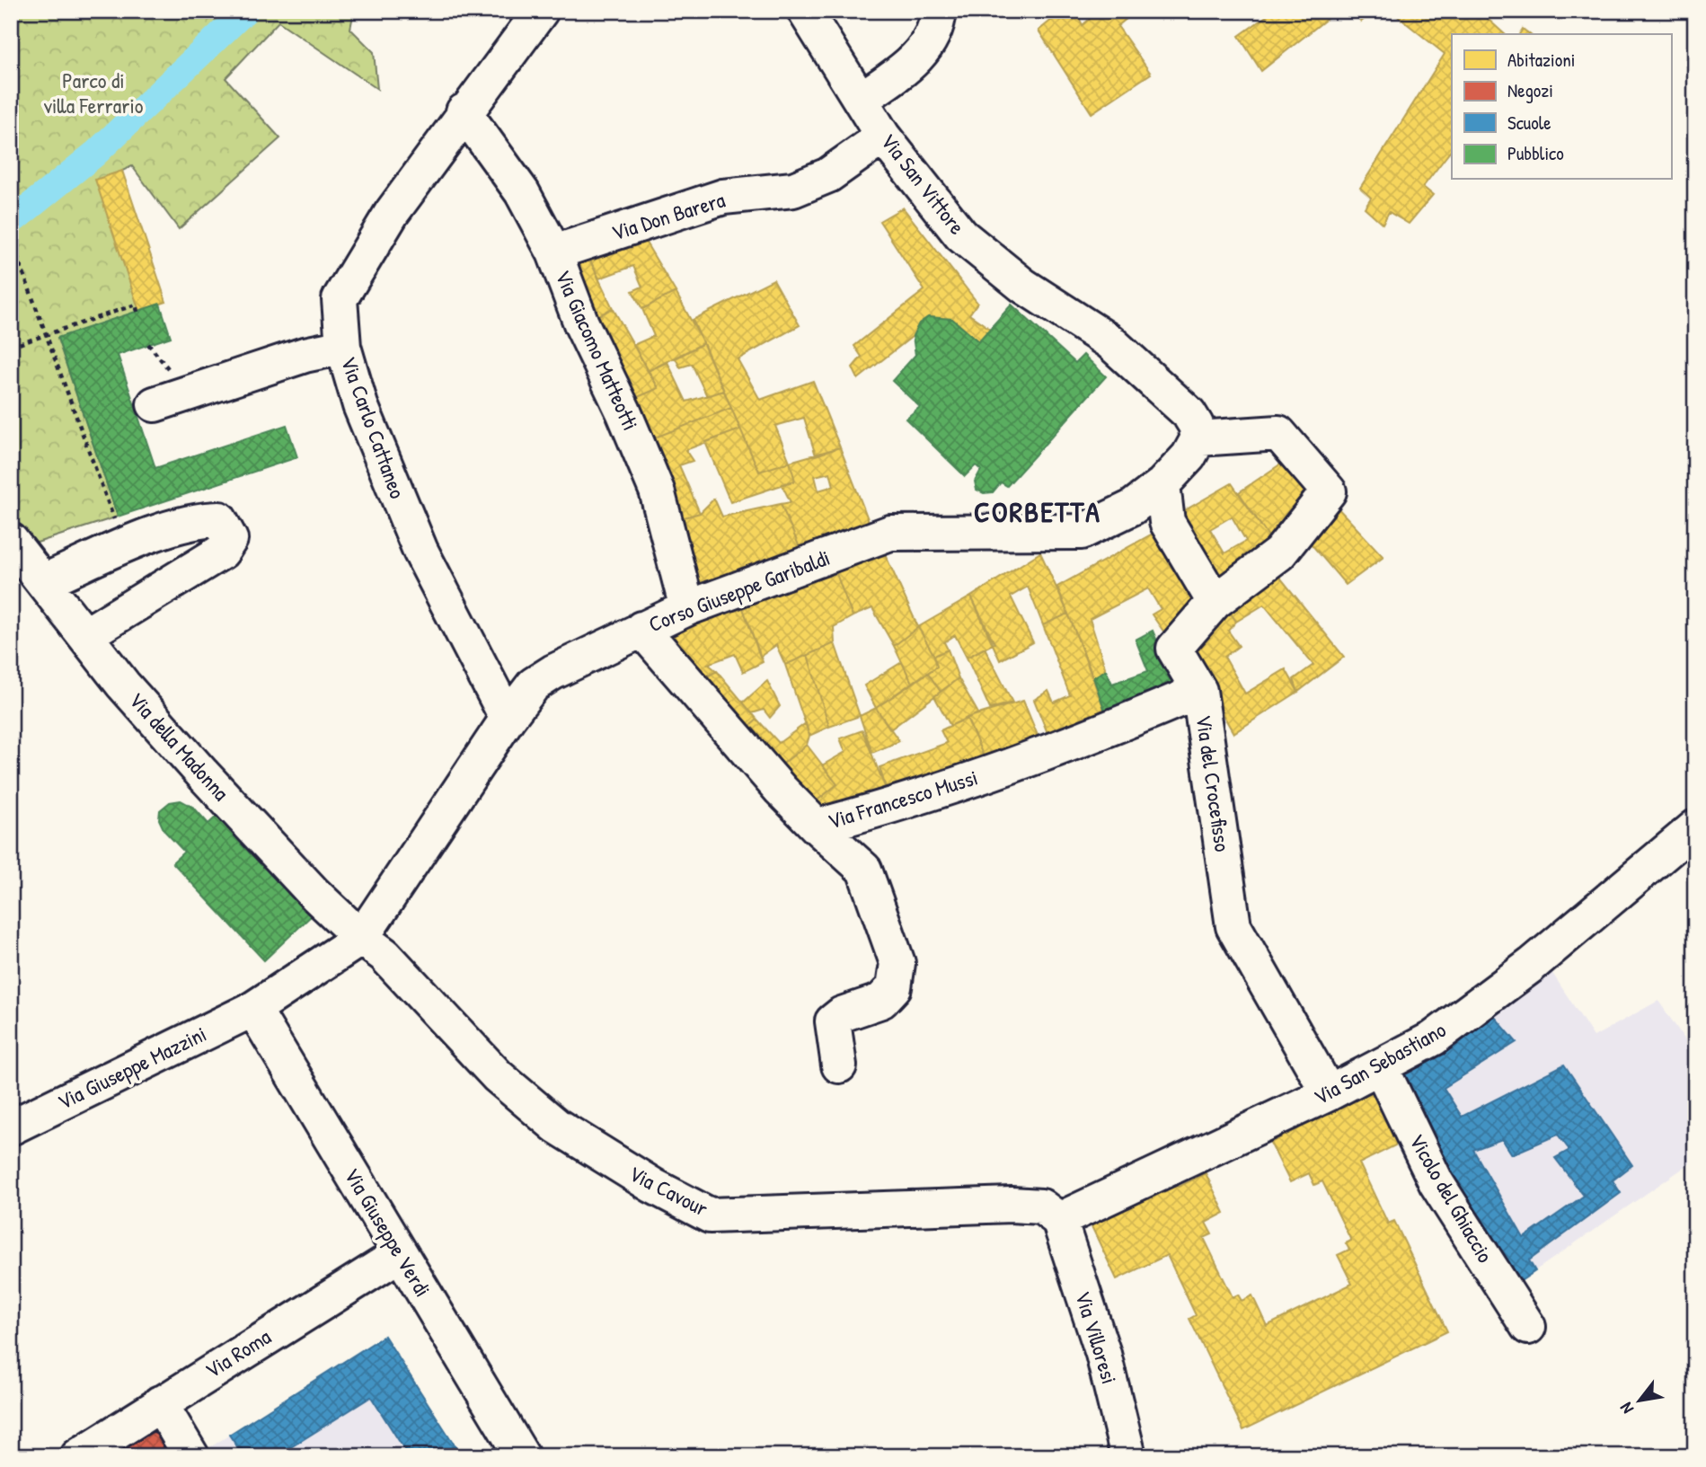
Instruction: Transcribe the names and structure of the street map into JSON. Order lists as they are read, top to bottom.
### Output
{
  "streets": {
    "street": [
      "Via San Vittore",
      "Via Don Barera",
      "Via Giacomo Matteotti",
      "Via Carlo Cattaneo",
      "Corso Giuseppe Garibaldi",
      "Via della Madonna",
      "Via del Crocefisso",
      "Via Francesco Mussi",
      "Via San Sebastiano",
      "Via Giuseppe Mazzini",
      "Via Cavour",
      "Vicolo del Ghiaccio",
      "Via Giuseppe Verdi",
      "Via Villoresi",
      "Via Roma"
    ]
  },
  "crossings": [
    ["Via San Vittore", "Via Don Barera"],
    ["Via San Vittore", "Corso Giuseppe Garibaldi"],
    ["Via Don Barera", "Via Giacomo Matteotti"],
    ["Via Giacomo Matteotti", "Via Carlo Cattaneo"],
    ["Via Giacomo Matteotti", "Corso Giuseppe Garibaldi"],
    ["Via Carlo Cattaneo", "Corso Giuseppe Garibaldi"],
    ["Corso Giuseppe Garibaldi", "Via della Madonna"],
    ["Corso Giuseppe Garibaldi", "Via Francesco Mussi"],
    ["Corso Giuseppe Garibaldi", "Via Giuseppe Mazzini"],
    ["Corso Giuseppe Garibaldi", "Via Cavour"],
    ["Via della Madonna", "Via Giuseppe Mazzini"],
    ["Via della Madonna", "Via Cavour"],
    ["Via del Crocefisso", "Via Francesco Mussi"],
    ["Via del Crocefisso", "Via San Sebastiano"],
    ["Via San Sebastiano", "Via Cavour"],
    ["Via San Sebastiano", "Vicolo del Ghiaccio"],
    ["Via San Sebastiano", "Via Villoresi"],
    ["Via Giuseppe Mazzini", "Via Cavour"],
    ["Via Giuseppe Mazzini", "Via Giuseppe Verdi"],
    ["Via Cavour", "Via Villoresi"],
    ["Via Giuseppe Verdi", "Via Roma"]
  ],
  "districts": ["CORBETTA"],
  "parks": ["Parco di villa Ferrario"],
  "legend": [
    "Abitazioni",
    "Negozi",
    "Scuole",
    "Pubblico"
  ],
  "north": "bottom left"
}
